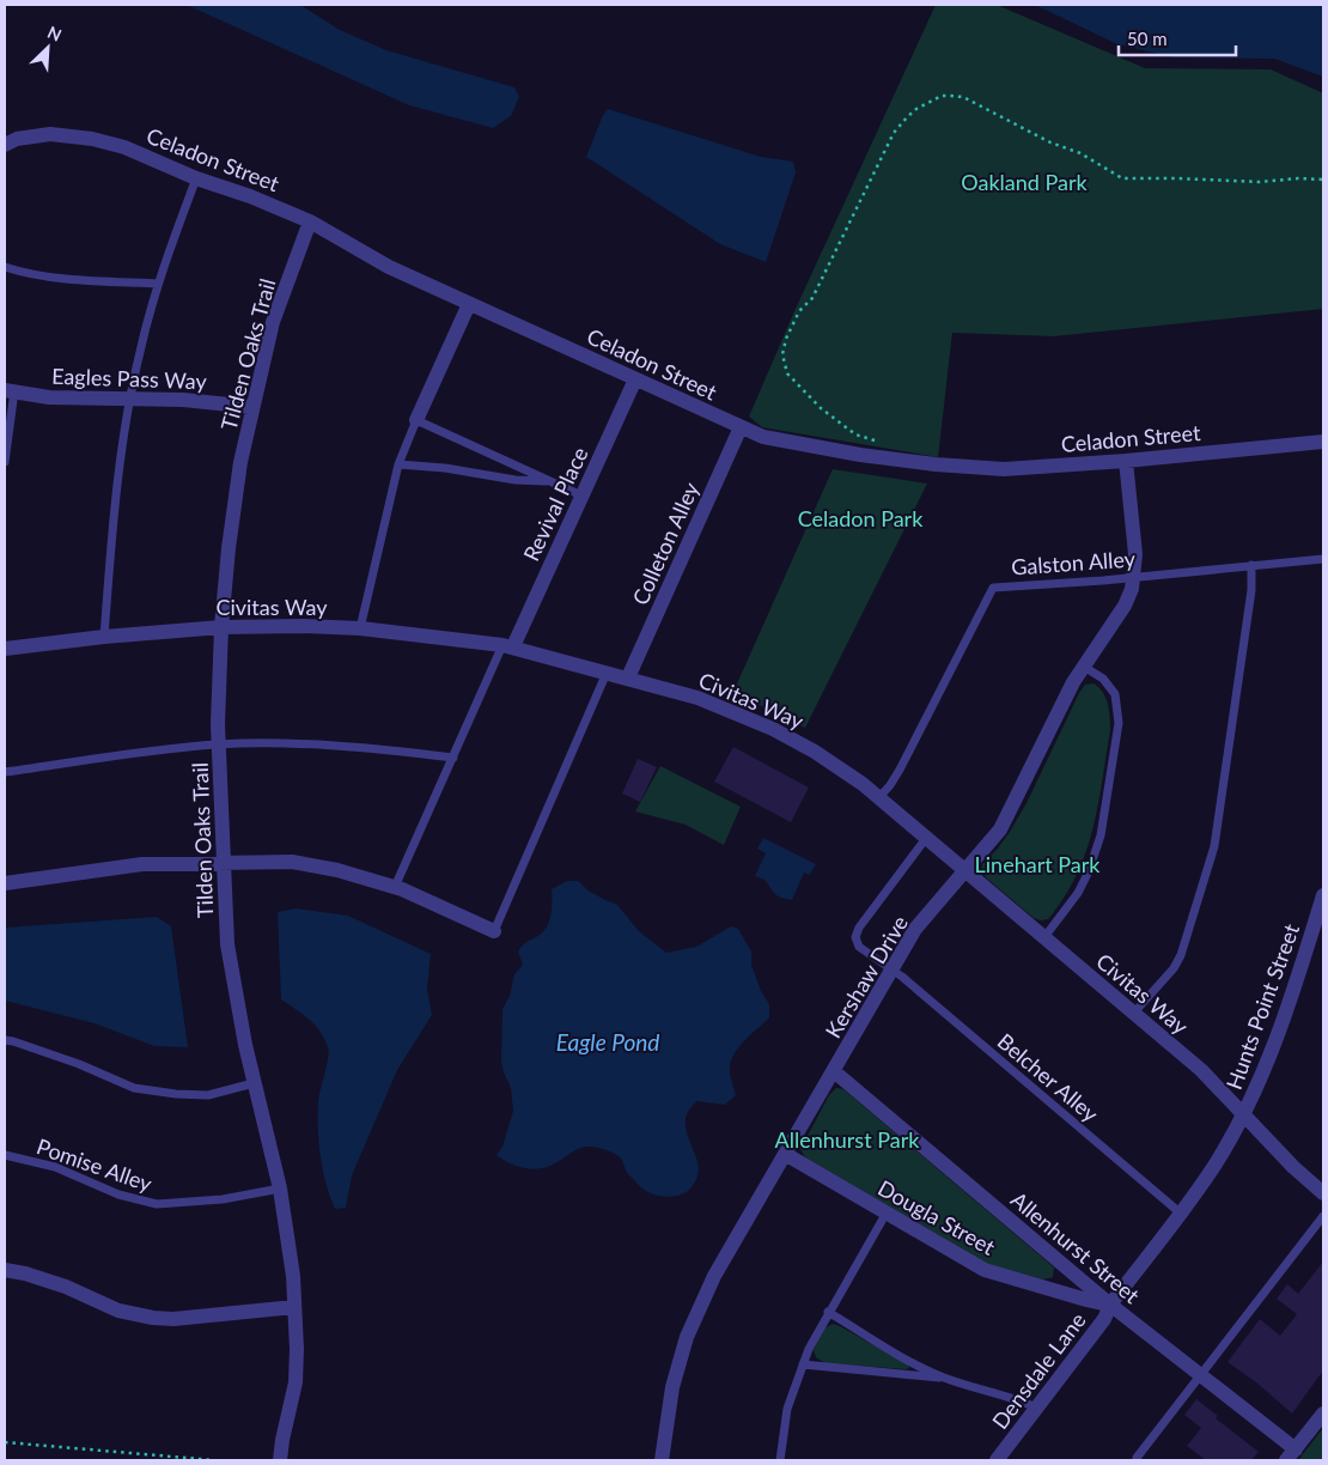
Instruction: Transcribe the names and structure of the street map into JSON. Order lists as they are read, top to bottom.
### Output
{
  "streets": {
    "street": [
      "Celadon Street",
      "Tilden Oaks Trail",
      "Eagles Pass Way",
      "Revival Place",
      "Colleton Alley",
      "Civitas Way",
      "Kershaw Drive",
      "Hunts Point Street",
      "Dougla Street",
      "Allenhurst Street",
      "Densdale Lane"
    ],
    "lane": ["Galston Alley", "Belcher Alley", "Pomise Alley"]
  },
  "crossings": [
    ["Celadon Street", "Tilden Oaks Trail"],
    ["Celadon Street", "Revival Place"],
    ["Celadon Street", "Colleton Alley"],
    ["Celadon Street", "Kershaw Drive"],
    ["Tilden Oaks Trail", "Eagles Pass Way"],
    ["Tilden Oaks Trail", "Civitas Way"],
    ["Tilden Oaks Trail", "Pomise Alley"],
    ["Revival Place", "Civitas Way"],
    ["Colleton Alley", "Civitas Way"],
    ["Galston Alley", "Civitas Way"],
    ["Galston Alley", "Kershaw Drive"],
    ["Civitas Way", "Kershaw Drive"],
    ["Civitas Way", "Hunts Point Street"],
    ["Civitas Way", "Belcher Alley"],
    ["Kershaw Drive", "Belcher Alley"],
    ["Kershaw Drive", "Dougla Street"],
    ["Kershaw Drive", "Allenhurst Street"],
    ["Hunts Point Street", "Belcher Alley"],
    ["Hunts Point Street", "Dougla Street"],
    ["Hunts Point Street", "Allenhurst Street"],
    ["Hunts Point Street", "Densdale Lane"],
    ["Dougla Street", "Allenhurst Street"],
    ["Dougla Street", "Densdale Lane"],
    ["Allenhurst Street", "Densdale Lane"]
  ],
  "water": ["Eagle Pond"],
  "parks": [
    "Oakland Park",
    "Celadon Park",
    "Linehart Park",
    "Allenhurst Park"
  ],
  "scale_bar": "50 m",
  "north": "top right"
}
